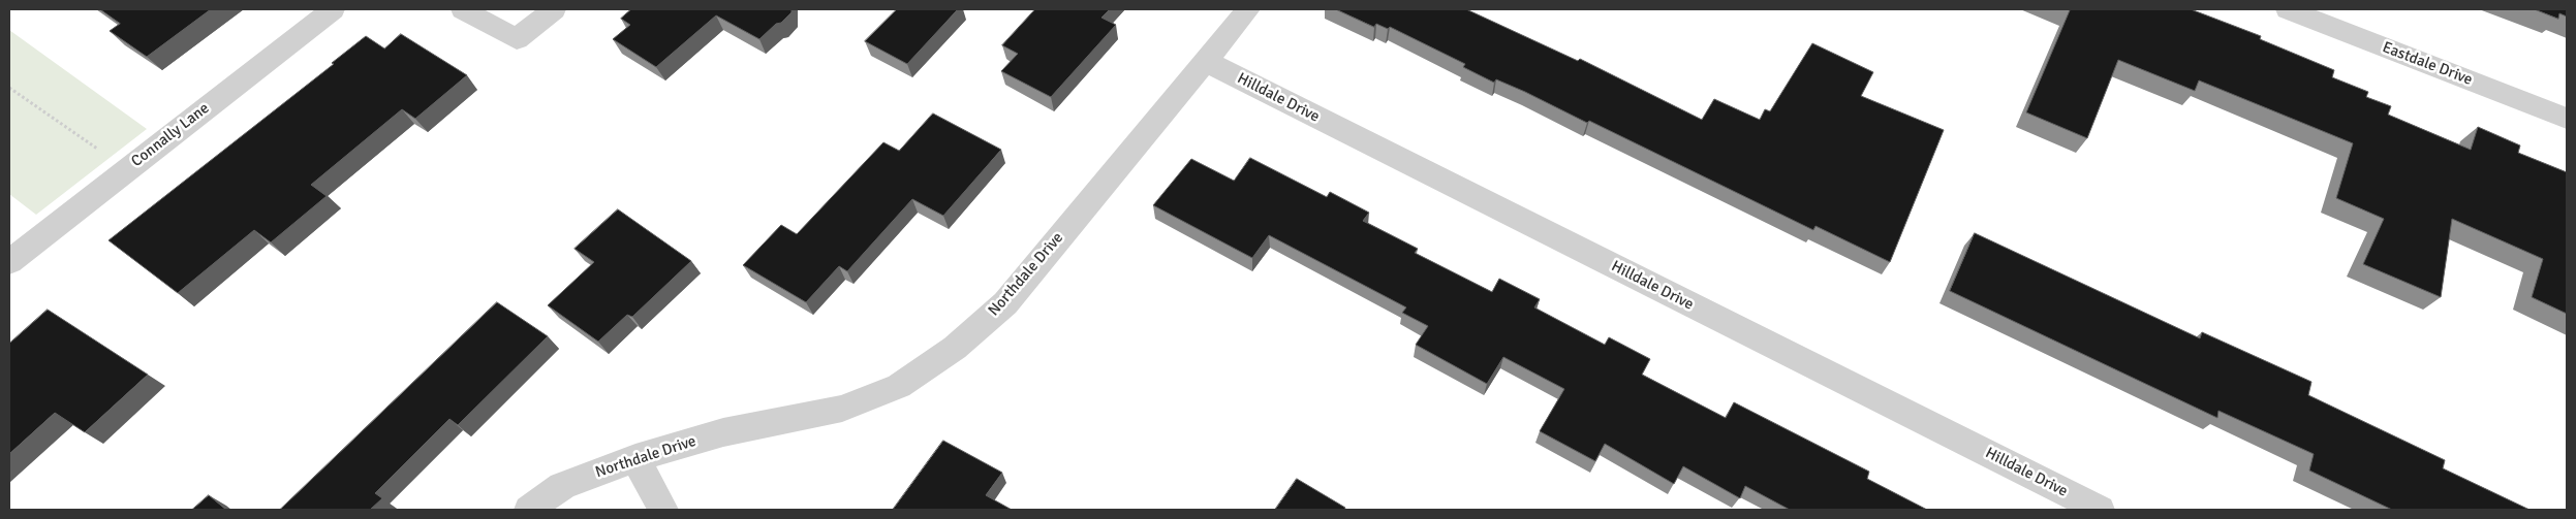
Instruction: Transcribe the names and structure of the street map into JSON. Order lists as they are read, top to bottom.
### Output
{
  "streets": {
    "street": [
      "Eastdale Drive",
      "Hilldale Drive",
      "Connally Lane",
      "Northdale Drive"
    ]
  },
  "crossings": [
    ["Hilldale Drive", "Northdale Drive"]
  ]
}
